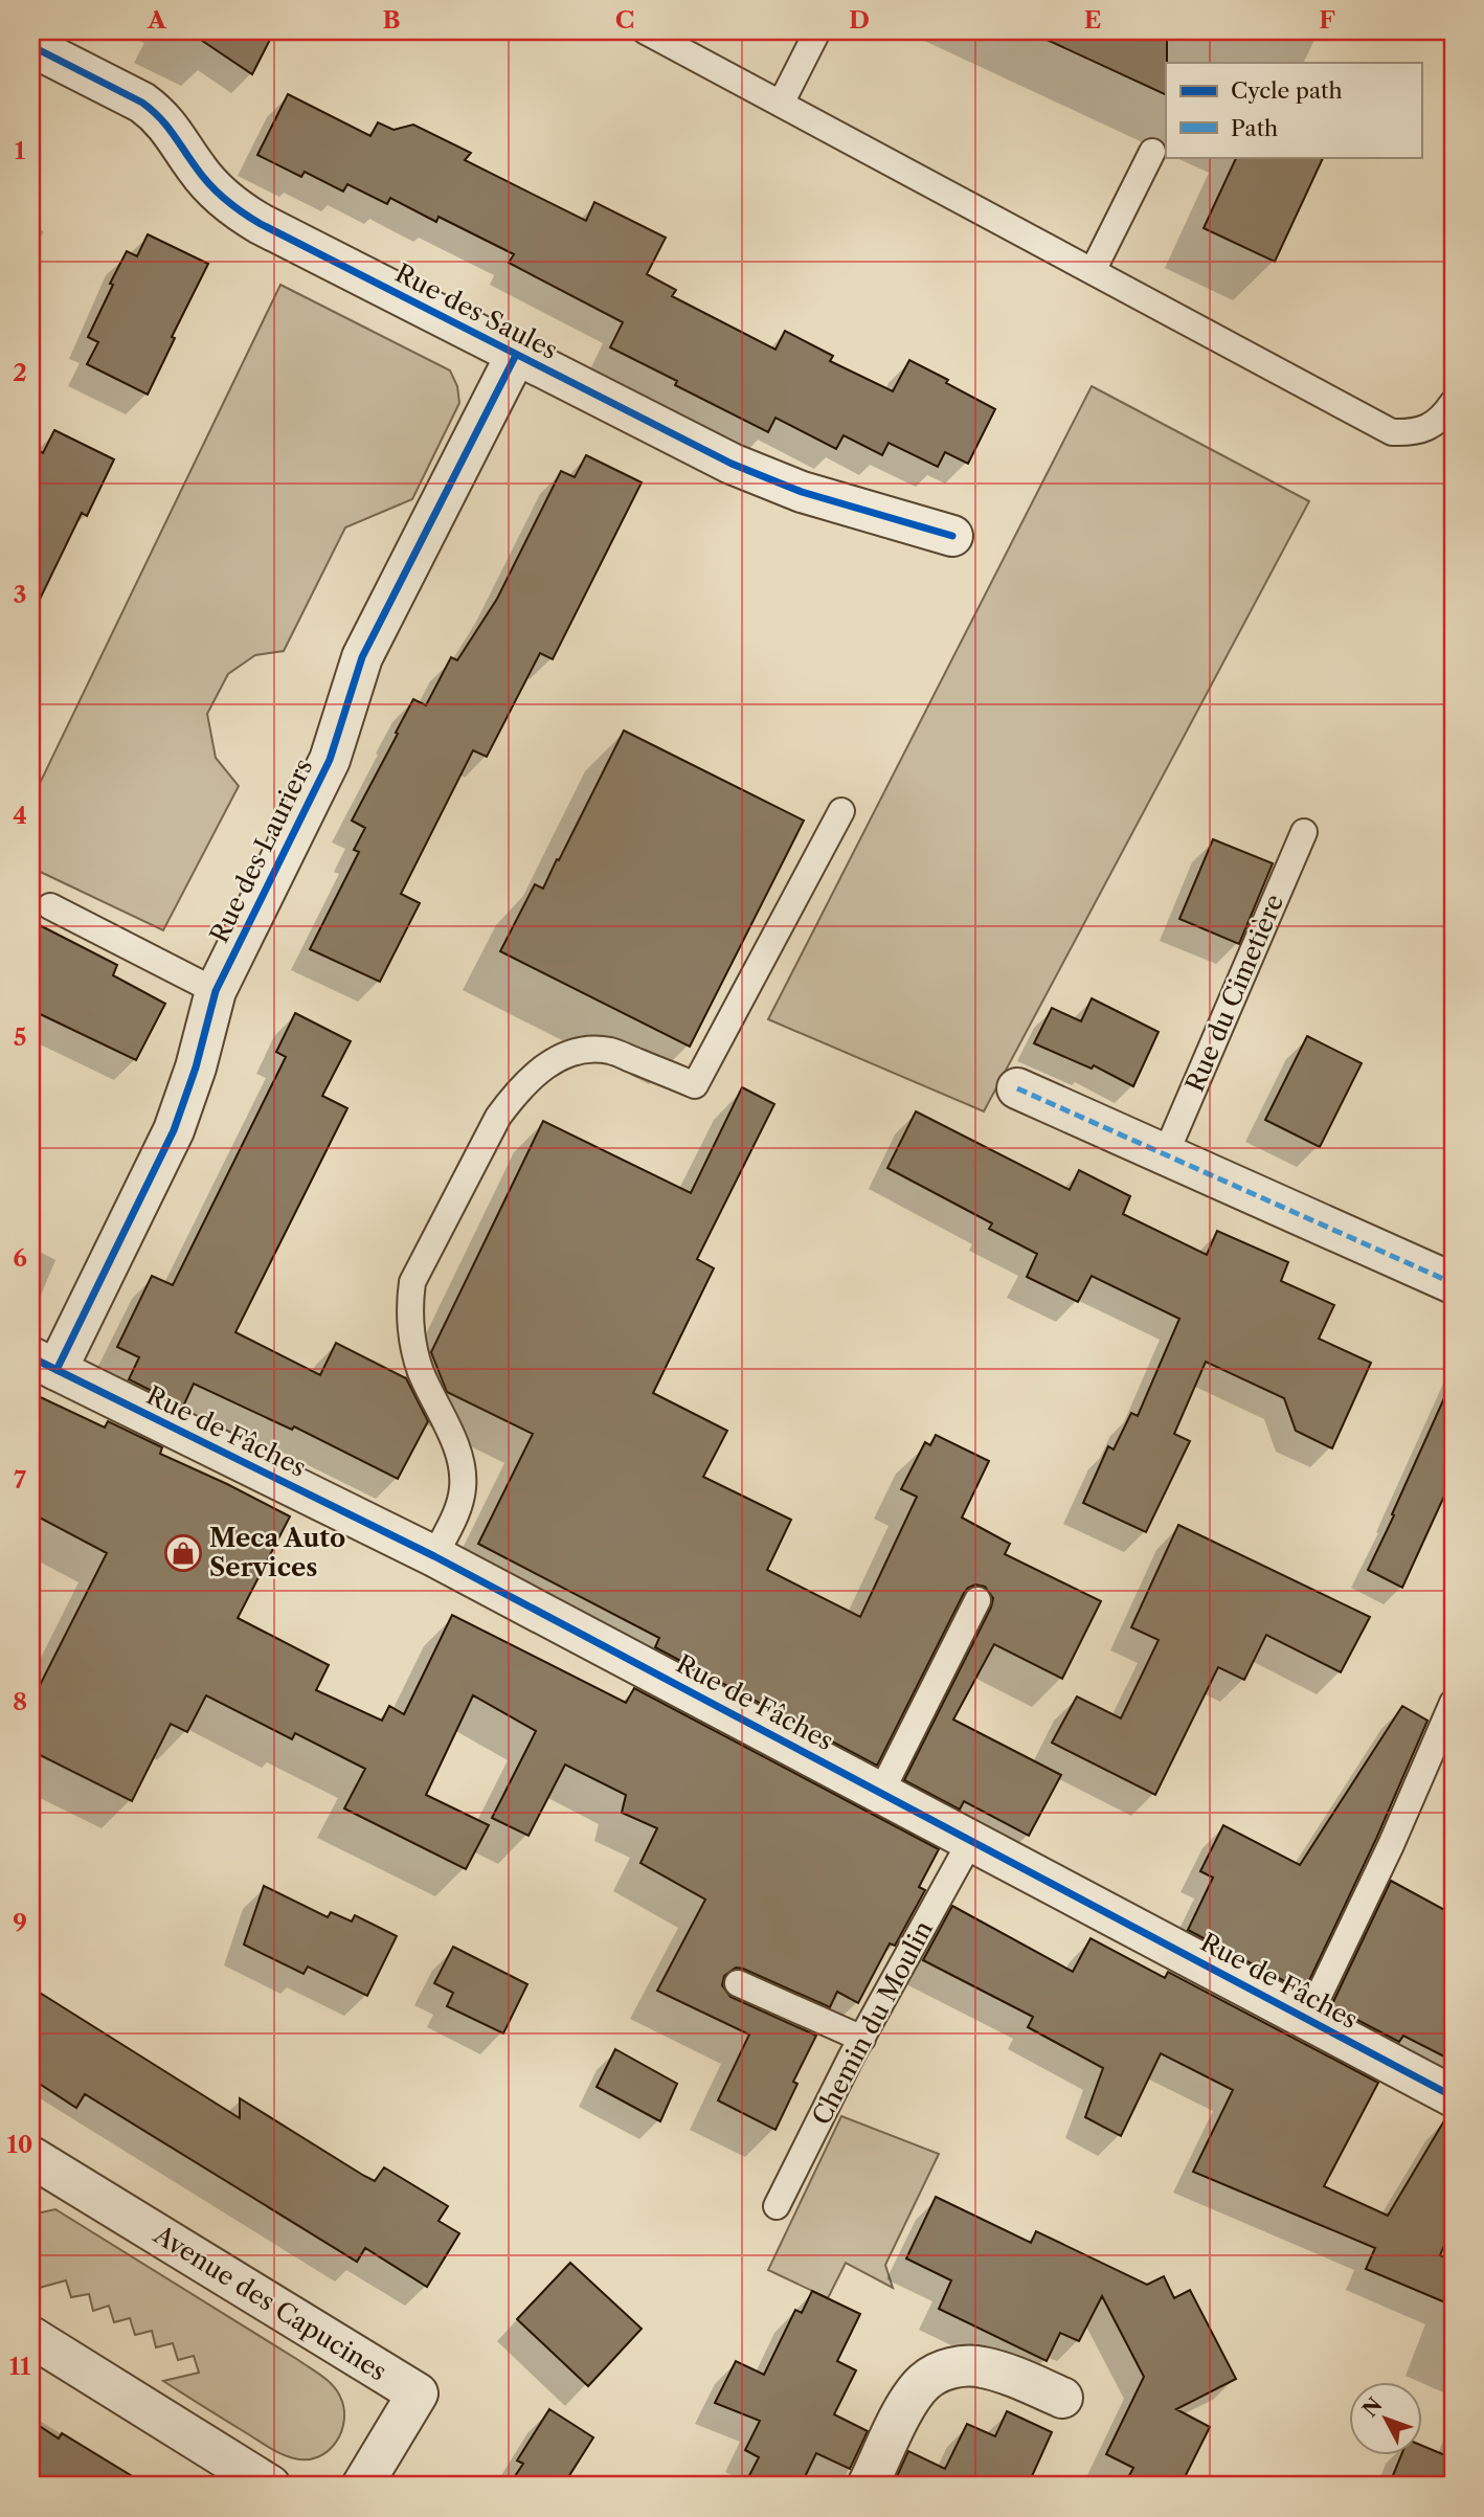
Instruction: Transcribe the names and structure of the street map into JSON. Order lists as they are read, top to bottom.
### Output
{
  "streets": {
    "street": [
      "Rue des Saules",
      "Rue des Lauriers",
      "Rue de Fâches",
      "Avenue des Capucines"
    ],
    "lane": ["Rue du Cimetière", "Chemin du Moulin"]
  },
  "crossings": [
    ["Rue des Saules", "Rue des Lauriers"],
    ["Rue des Lauriers", "Rue de Fâches"],
    ["Rue de Fâches", "Chemin du Moulin"]
  ],
  "places": {
    "shop": ["Meca Auto Services"]
  },
  "legend": ["Cycle path", "Path"],
  "north": "top left",
  "grid": {
    "columns": [
      "A",
      "B",
      "C",
      "D",
      "E",
      "F"
    ],
    "rows": [
      "1",
      "2",
      "3",
      "4",
      "5",
      "6",
      "7",
      "8",
      "9",
      "10",
      "11"
    ]
  }
}
